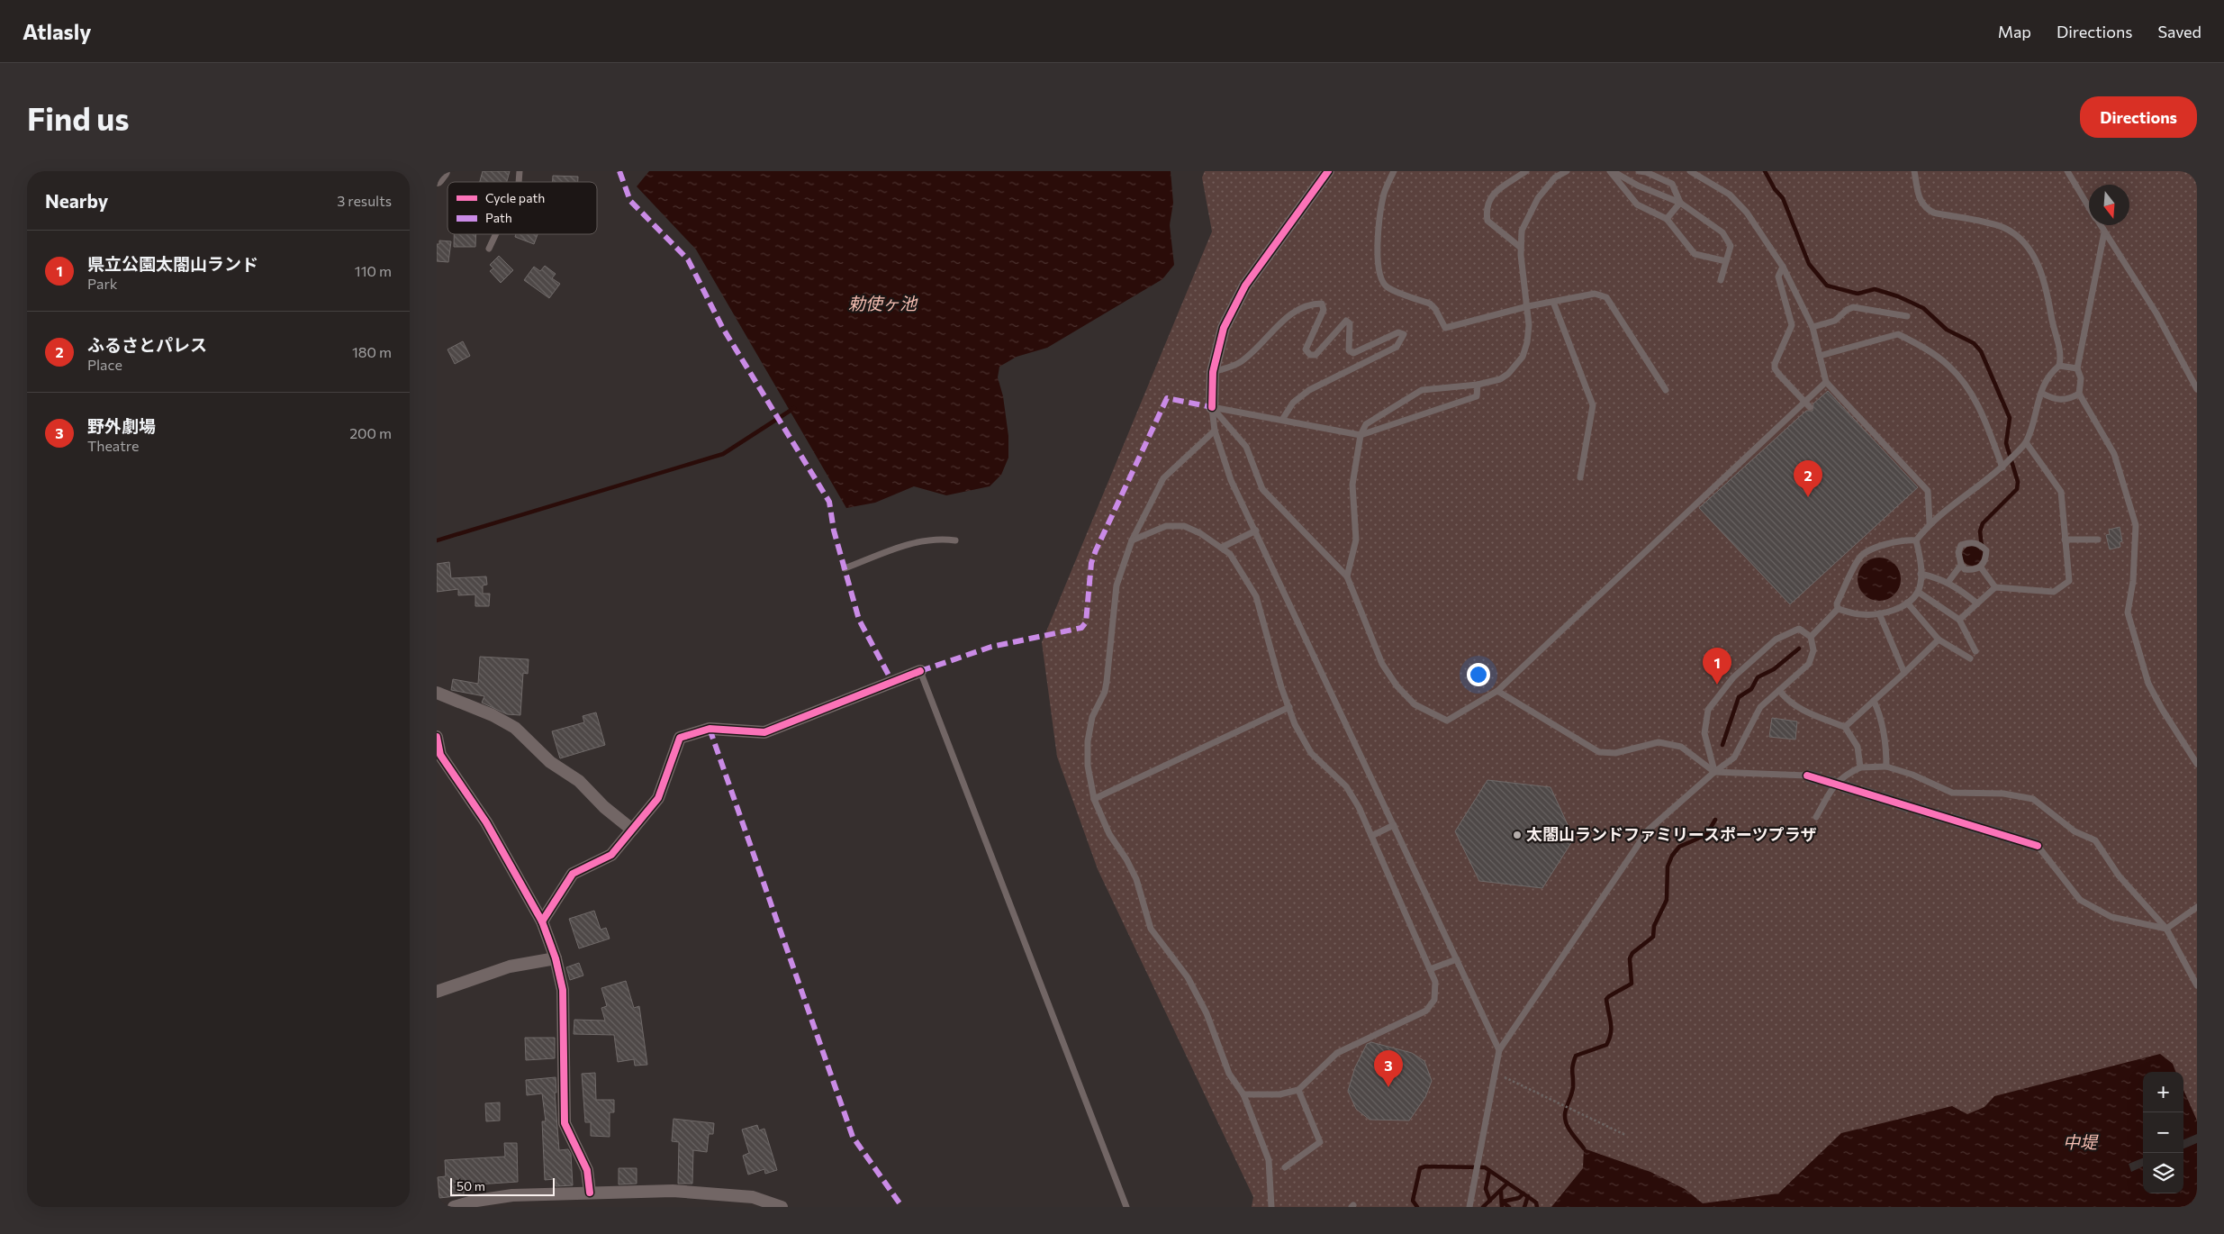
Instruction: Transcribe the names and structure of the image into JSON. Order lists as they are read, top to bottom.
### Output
{
  "water": ["勅使ヶ池", "中堤"],
  "places": ["太閤山ランドファミリースポーツプラザ"],
  "legend": ["Cycle path", "Path"],
  "scale_bar": "50 m",
  "north": "bottom",
  "page": {
    "header": "Atlasly",
    "nav": ["Map", "Directions", "Saved"],
    "buttons": "Directions",
    "title": "Find us",
    "heading": ["Nearby", "3 results"],
    "list": [
      {
        "mark": "1",
        "name": "県立公園太閤山ランド",
        "note": "Park",
        "value": "110 m"
      },
      {
        "mark": "2",
        "name": "ふるさとパレス",
        "note": "Place",
        "value": "180 m"
      },
      {
        "mark": "3",
        "name": "野外劇場",
        "note": "Theatre",
        "value": "200 m"
      }
    ],
    "pins": ["2", "1", "3"],
    "map_buttons": ["+", "−"],
    "scale": "50 m"
  }
}
